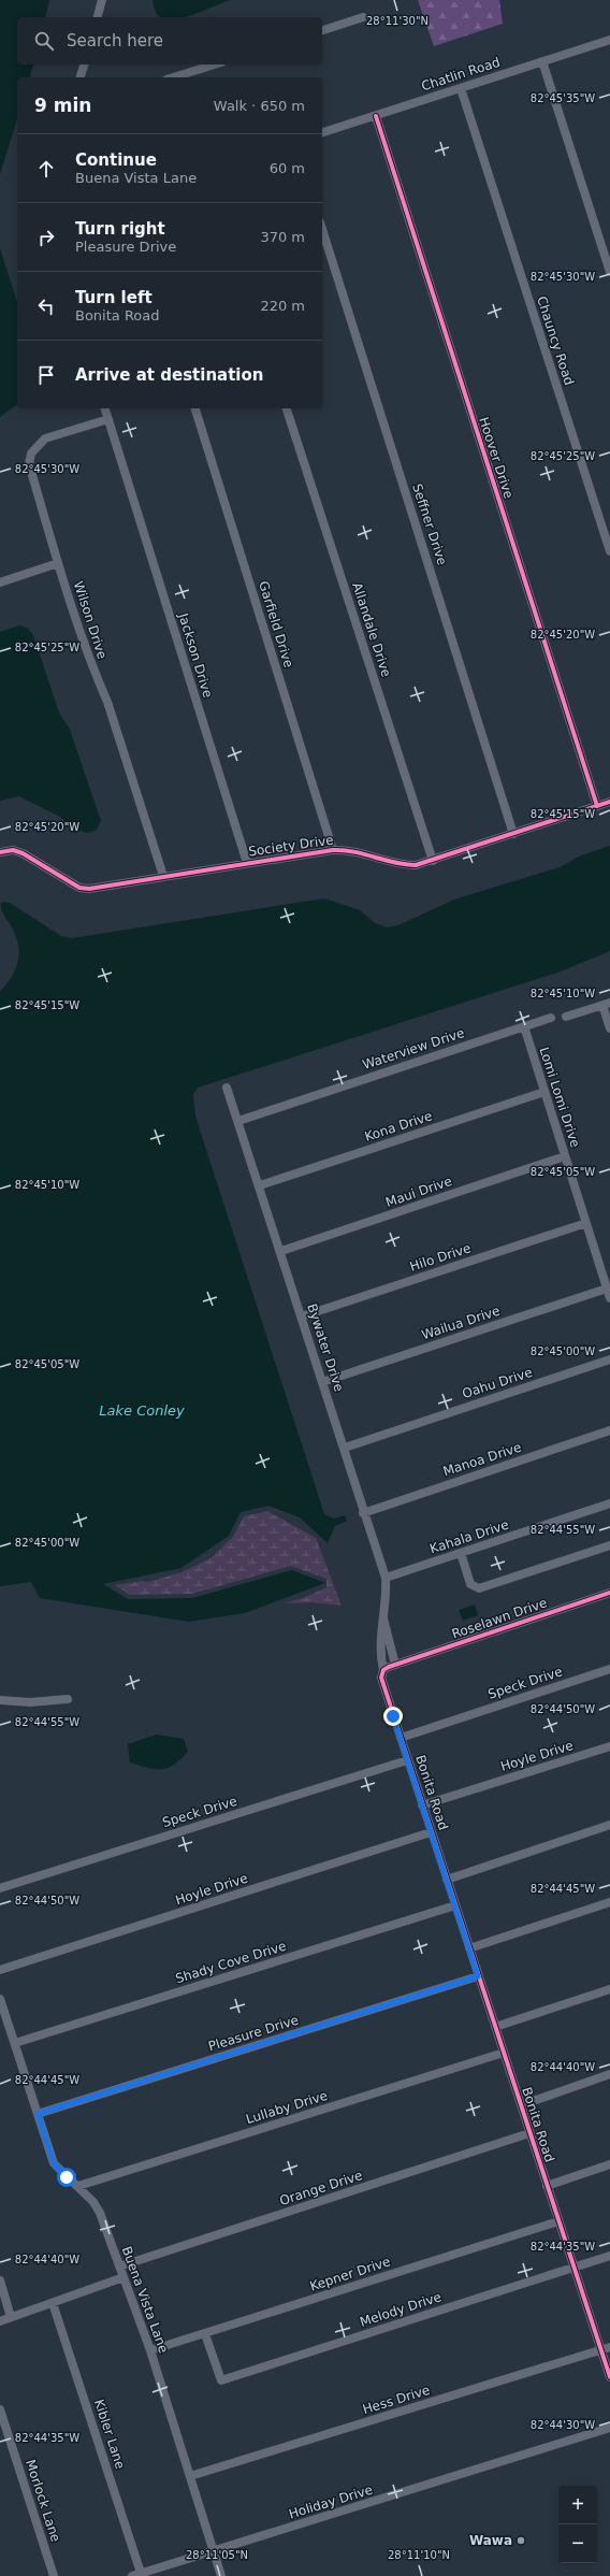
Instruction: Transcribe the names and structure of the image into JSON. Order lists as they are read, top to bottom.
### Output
{
  "streets": {
    "street": [
      "Chatlin Road",
      "Chauncy Road",
      "Hoover Drive",
      "Seffner Drive",
      "Wilson Drive",
      "Garfield Drive",
      "Allandale Drive",
      "Jackson Drive",
      "Society Drive",
      "Waterview Drive",
      "Lomi Lomi Drive",
      "Kona Drive",
      "Maui Drive",
      "Hilo Drive",
      "Wailua Drive",
      "Bywater Drive",
      "Oahu Drive",
      "Manoa Drive",
      "Kahala Drive",
      "Roselawn Drive",
      "Speck Drive",
      "Hoyle Drive",
      "Bonita Road",
      "Shady Cove Drive",
      "Pleasure Drive",
      "Lullaby Drive",
      "Orange Drive",
      "Kepner Drive",
      "Buena Vista Lane",
      "Melody Drive",
      "Hess Drive",
      "Kibler Lane",
      "Morlock Lane",
      "Holiday Drive"
    ]
  },
  "crossings": [
    ["Chatlin Road", "Chauncy Road"],
    ["Chatlin Road", "Hoover Drive"],
    ["Hoover Drive", "Society Drive"],
    ["Seffner Drive", "Society Drive"],
    ["Wilson Drive", "Jackson Drive"],
    ["Wilson Drive", "Society Drive"],
    ["Garfield Drive", "Society Drive"],
    ["Allandale Drive", "Society Drive"],
    ["Jackson Drive", "Society Drive"],
    ["Waterview Drive", "Lomi Lomi Drive"],
    ["Waterview Drive", "Bywater Drive"],
    ["Lomi Lomi Drive", "Kona Drive"],
    ["Lomi Lomi Drive", "Maui Drive"],
    ["Lomi Lomi Drive", "Hilo Drive"],
    ["Lomi Lomi Drive", "Wailua Drive"],
    ["Kona Drive", "Bywater Drive"],
    ["Maui Drive", "Bywater Drive"],
    ["Hilo Drive", "Bywater Drive"],
    ["Wailua Drive", "Bywater Drive"],
    ["Bywater Drive", "Oahu Drive"],
    ["Bywater Drive", "Manoa Drive"],
    ["Bywater Drive", "Kahala Drive"],
    ["Bywater Drive", "Roselawn Drive"],
    ["Bywater Drive", "Bonita Road"],
    ["Speck Drive", "Bonita Road"],
    ["Hoyle Drive", "Bonita Road"],
    ["Bonita Road", "Shady Cove Drive"],
    ["Bonita Road", "Pleasure Drive"],
    ["Bonita Road", "Lullaby Drive"],
    ["Bonita Road", "Orange Drive"],
    ["Bonita Road", "Kepner Drive"],
    ["Bonita Road", "Melody Drive"],
    ["Bonita Road", "Hess Drive"],
    ["Shady Cove Drive", "Buena Vista Lane"],
    ["Pleasure Drive", "Buena Vista Lane"],
    ["Lullaby Drive", "Buena Vista Lane"],
    ["Orange Drive", "Buena Vista Lane"],
    ["Kepner Drive", "Buena Vista Lane"],
    ["Kepner Drive", "Melody Drive"],
    ["Buena Vista Lane", "Hess Drive"],
    ["Buena Vista Lane", "Holiday Drive"],
    ["Kibler Lane", "Holiday Drive"]
  ],
  "water": ["Lake Conley"],
  "places": ["Wawa"],
  "page": {
    "search": "Search here",
    "heading": ["9 min", "Walk · 650 m"],
    "list": [
      ["Continue", "Buena Vista Lane", "60 m"],
      ["Turn right", "Pleasure Drive", "370 m"],
      ["Turn left", "Bonita Road", "220 m"],
      "Arrive at destination"
    ],
    "map_buttons": ["+", "−"]
  },
  "coordinates": [
    "28°11'30\"N",
    "82°45'35\"W",
    "82°45'30\"W",
    "82°45'25\"W",
    "82°45'20\"W",
    "82°45'15\"W",
    "82°45'10\"W",
    "82°45'05\"W",
    "82°45'00\"W",
    "82°44'55\"W",
    "82°44'50\"W",
    "82°44'45\"W",
    "82°44'40\"W",
    "82°44'35\"W",
    "82°44'30\"W",
    "28°11'05\"N",
    "28°11'10\"N"
  ]
}
